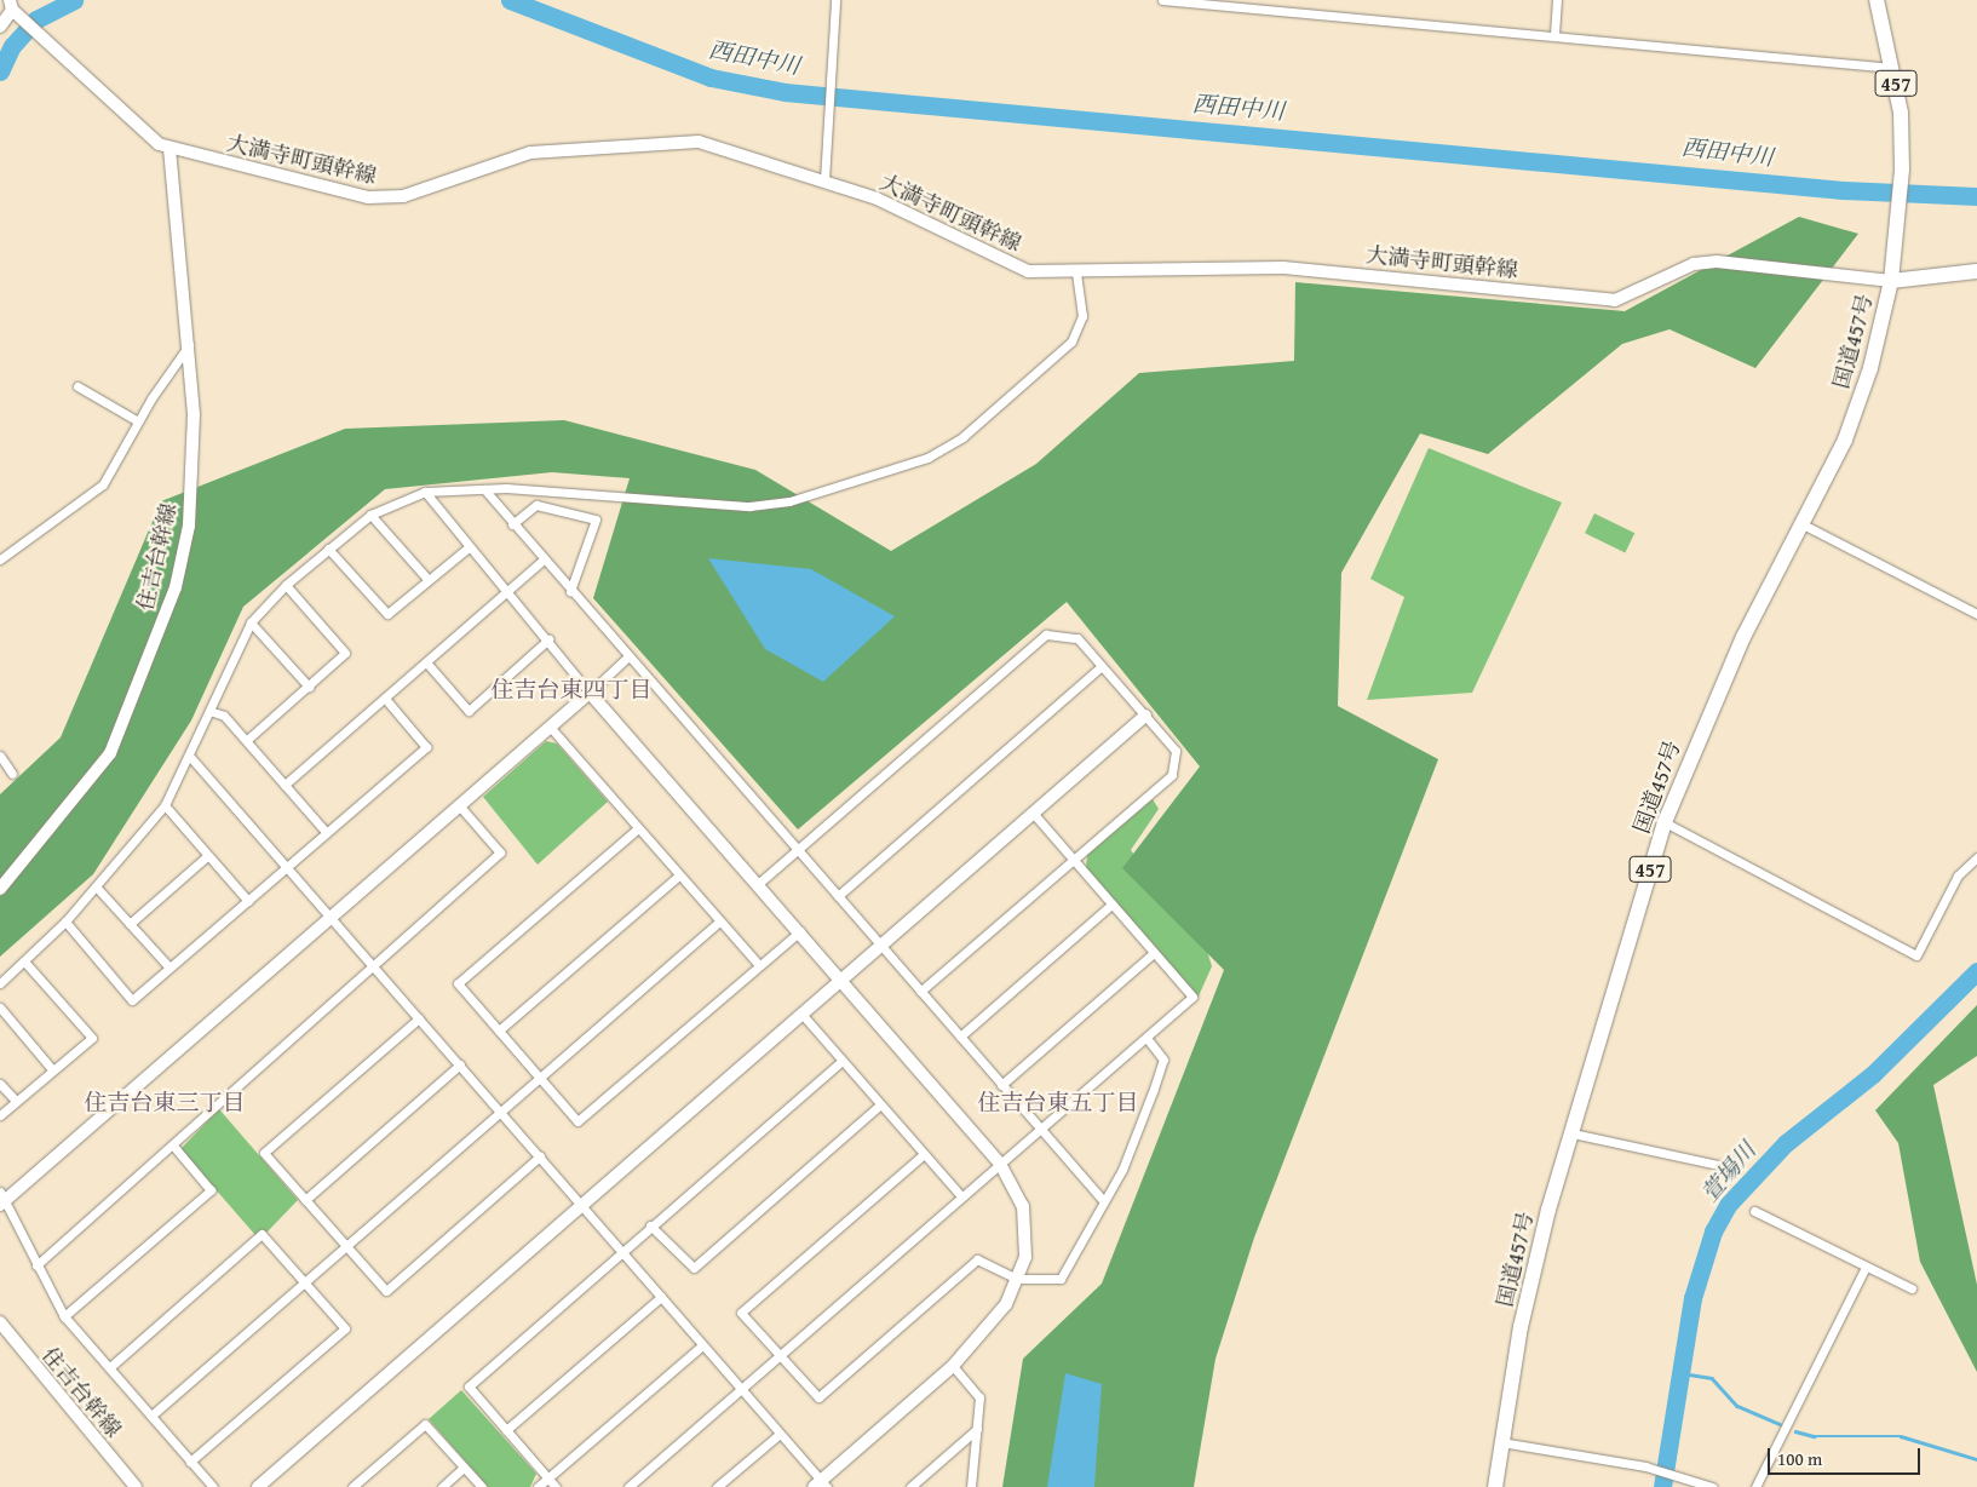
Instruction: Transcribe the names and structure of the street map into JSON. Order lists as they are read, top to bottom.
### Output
{
  "streets": {
    "highway": ["457", "国道457号"],
    "street": ["大満寺町頭幹線", "住吉台幹線"]
  },
  "crossings": [
    ["457", "大満寺町頭幹線"],
    ["457", "国道457号"],
    ["大満寺町頭幹線", "国道457号"],
    ["大満寺町頭幹線", "住吉台幹線"]
  ],
  "districts": ["住吉台東四丁目", "住吉台東三丁目", "住吉台東五丁目"],
  "water": ["西田中川", "萱場川"],
  "scale_bar": "100 m"
}
